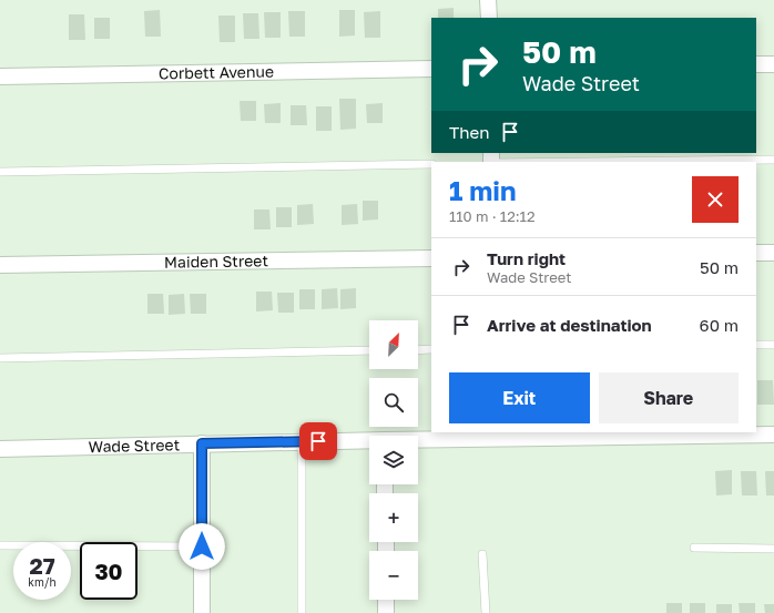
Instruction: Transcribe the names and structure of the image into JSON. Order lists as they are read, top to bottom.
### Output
{
  "streets": {
    "street": ["Corbett Avenue", "Maiden Street", "Wade Street"]
  },
  "north": "top right",
  "page": {
    "turn": ["50 m", "Wade Street"],
    "then": "Then",
    "heading": ["1 min", "110 m · 12:12"],
    "list": [
      {
        "name": "Turn right",
        "note": "Wade Street",
        "value": "50 m"
      },
      {
        "name": "Arrive at destination",
        "value": "60 m"
      }
    ],
    "map_buttons": ["+", "−"],
    "buttons": ["Exit", "Share"],
    "speed": "27 km/h",
    "limit": "30"
  }
}
